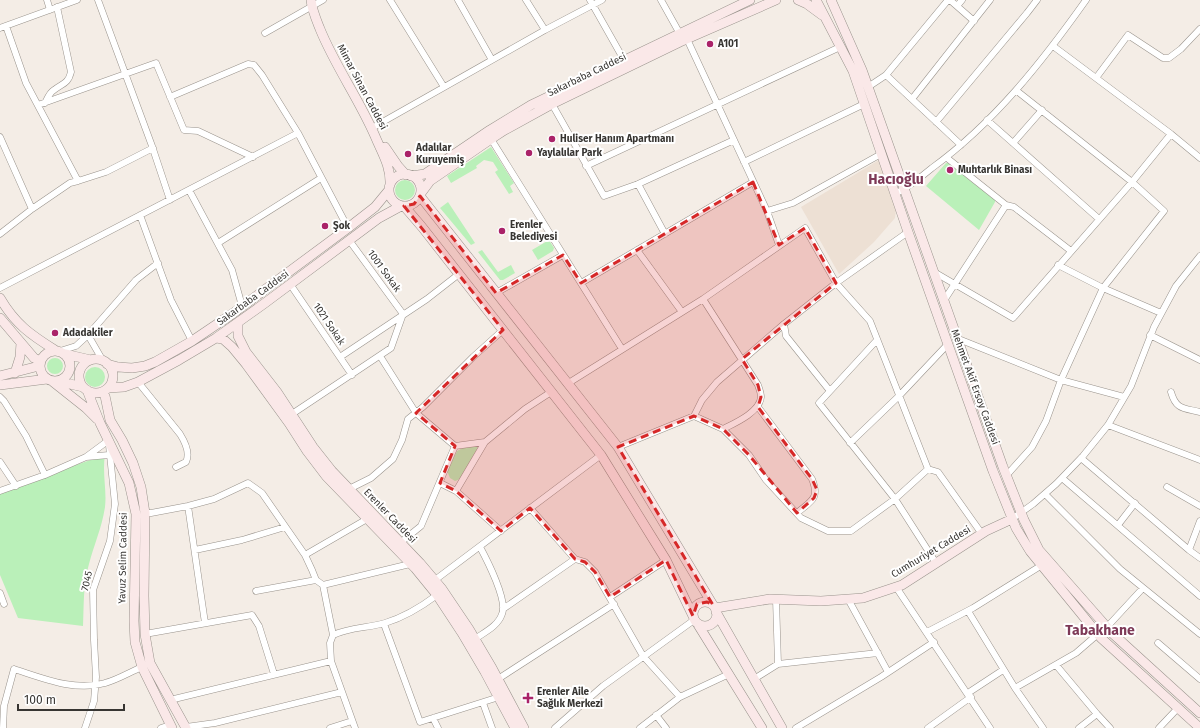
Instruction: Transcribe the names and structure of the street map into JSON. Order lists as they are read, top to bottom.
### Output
{
  "streets": {
    "main road": [
      "Sakarbaba Caddesi",
      "Mimar Sinan Caddesi",
      "Mehmet Akif Ersoy Caddesi",
      "Erenler Caddesi",
      "Cumhuriyet Caddesi",
      "Yavuz Selim Caddesi"
    ],
    "street": ["1001 Sokak", "1021 Sokak", "7045"]
  },
  "crossings": [
    ["Sakarbaba Caddesi", "Mimar Sinan Caddesi"],
    ["Sakarbaba Caddesi", "1001 Sokak"],
    ["Sakarbaba Caddesi", "1021 Sokak"],
    ["Sakarbaba Caddesi", "Erenler Caddesi"],
    ["Sakarbaba Caddesi", "Yavuz Selim Caddesi"],
    ["Mehmet Akif Ersoy Caddesi", "Cumhuriyet Caddesi"],
    ["Yavuz Selim Caddesi", "7045"]
  ],
  "districts": ["Hacıoğlu", "Tabakhane"],
  "places": {
    "other": [
      "A101",
      "Huliser Hanım Apartmanı",
      "Yaylalılar Park",
      "Adalılar Kuruyemiş",
      "Muhtarlık Binası",
      "Şok",
      "Erenler Belediyesi",
      "Adadakiler"
    ],
    "health": ["Erenler Aile Sağlık Merkezi"]
  },
  "scale_bar": "100 m"
}
